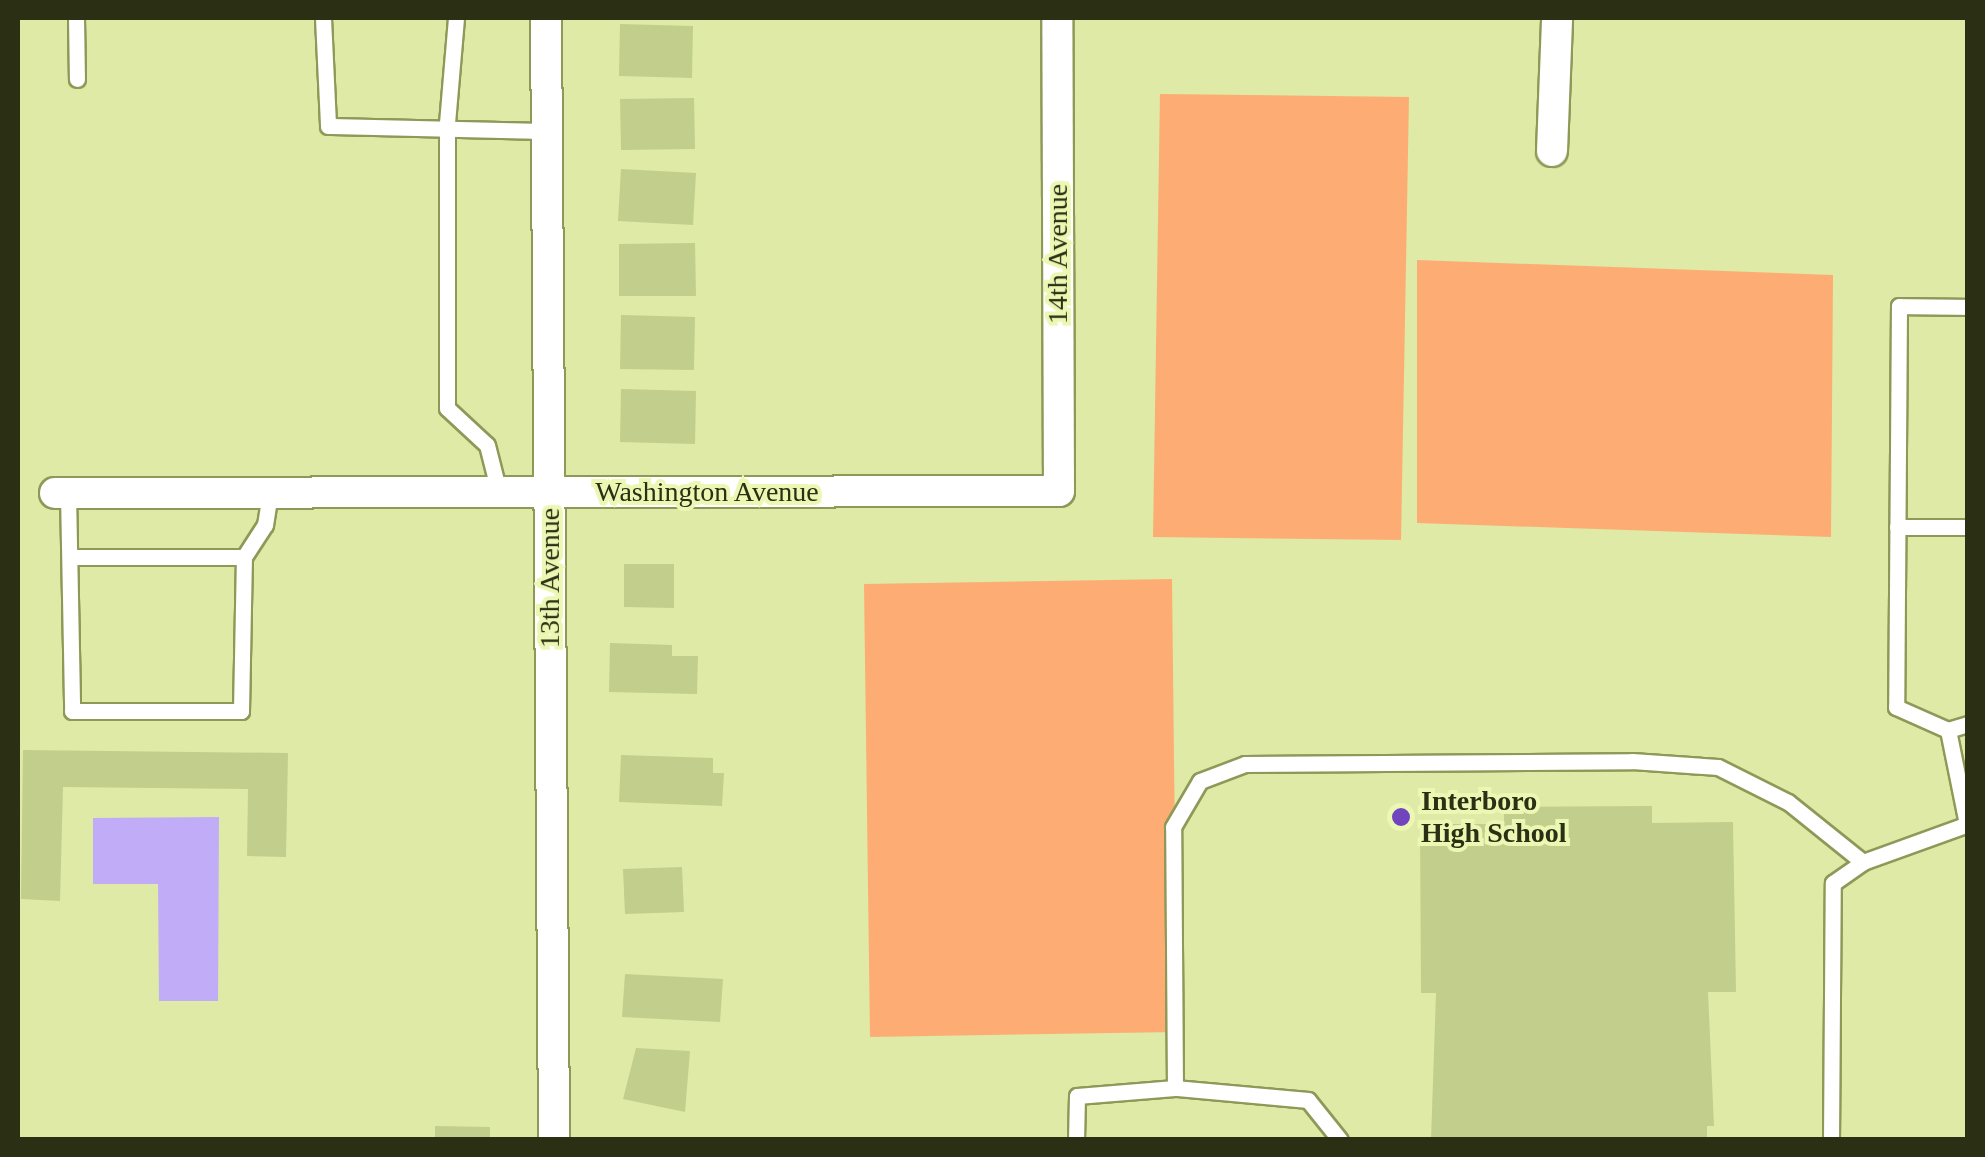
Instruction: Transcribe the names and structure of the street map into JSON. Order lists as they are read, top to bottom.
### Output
{
  "streets": {
    "street": ["14th Avenue", "Washington Avenue", "13th Avenue"]
  },
  "crossings": [
    ["14th Avenue", "Washington Avenue"],
    ["Washington Avenue", "13th Avenue"]
  ],
  "places": ["Interboro High School"]
}
